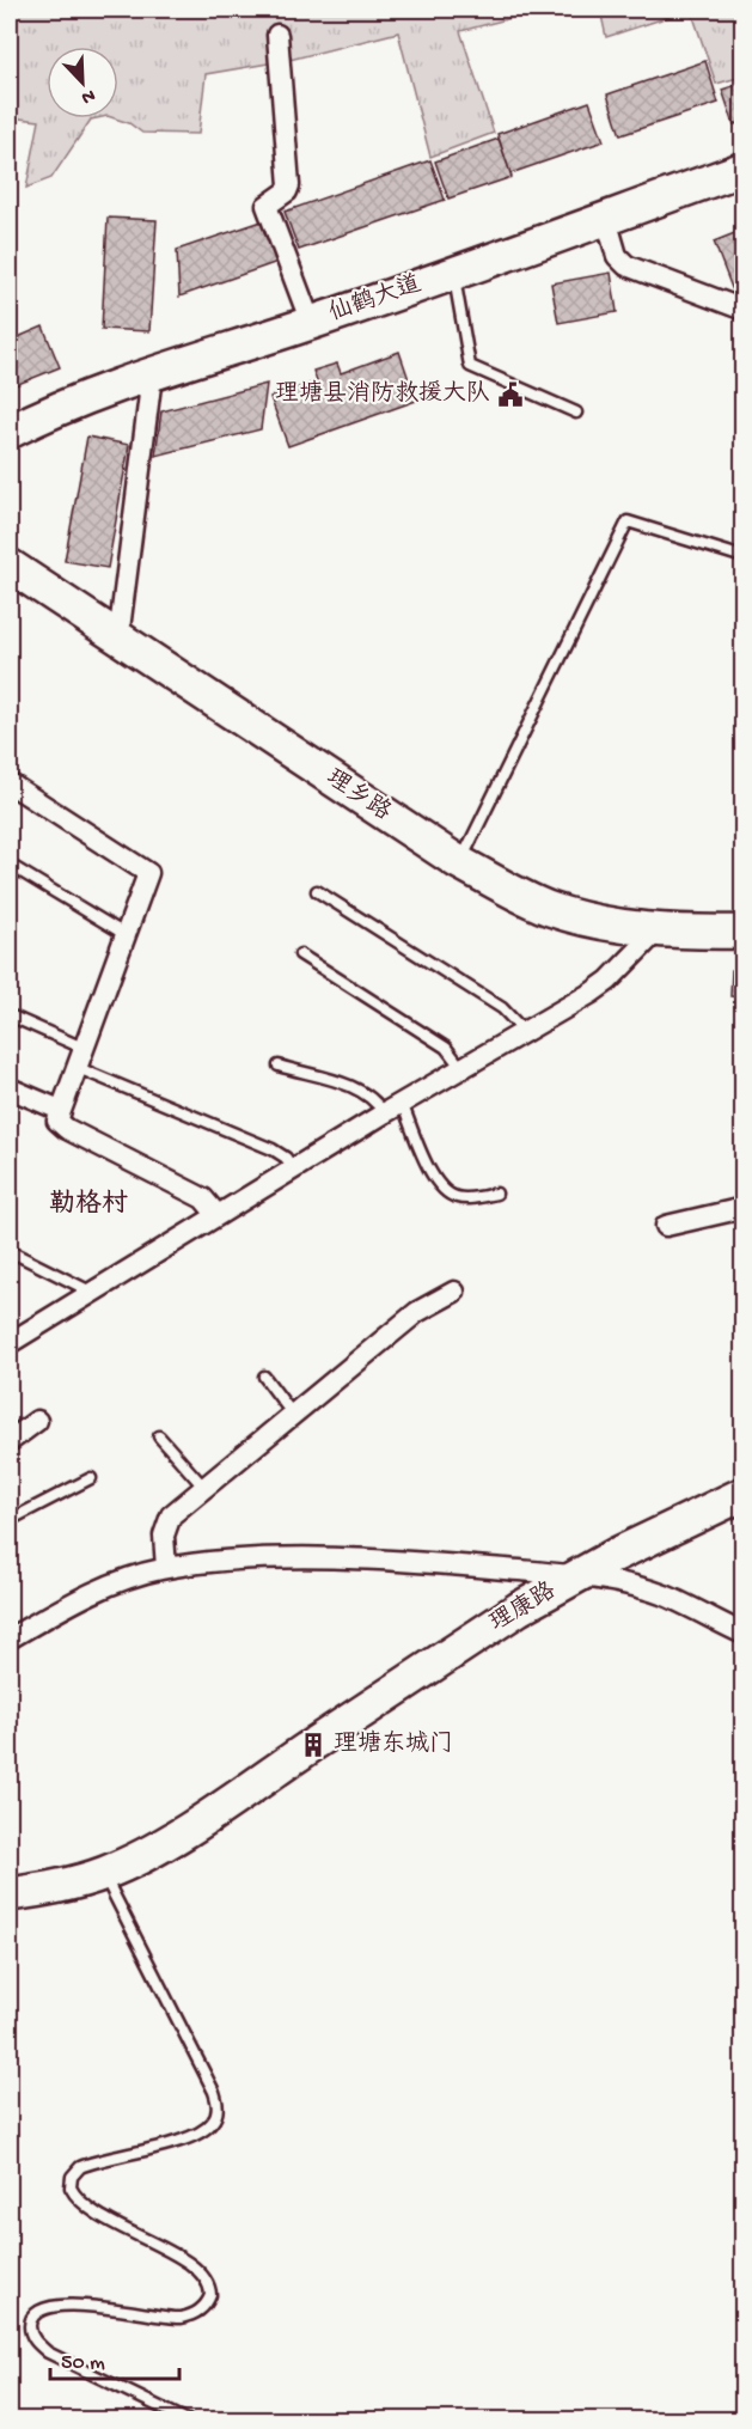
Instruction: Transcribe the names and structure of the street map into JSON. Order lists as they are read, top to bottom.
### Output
{
  "streets": {
    "main road": ["仙鹤大道", "理乡路", "理康路"]
  },
  "districts": ["勒格村"],
  "places": {
    "public building": ["理塘县消防救援大队"],
    "building": ["理塘东城门"]
  },
  "scale_bar": "50 m",
  "north": "bottom right"
}
